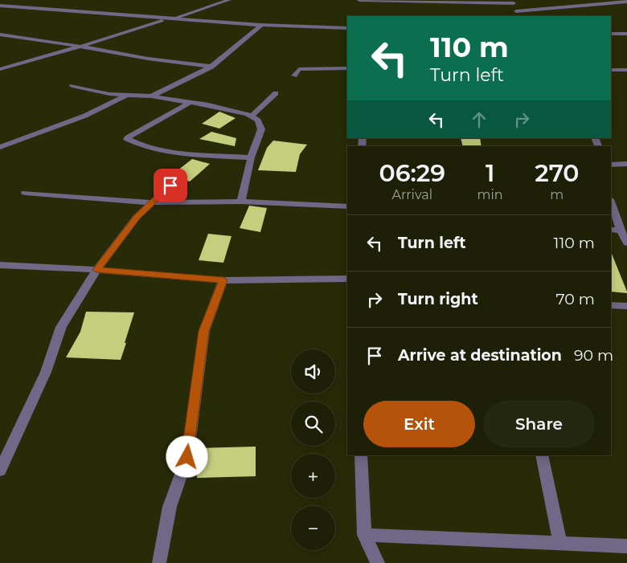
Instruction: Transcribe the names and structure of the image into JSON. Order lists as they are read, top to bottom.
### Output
{
  "page": {
    "turn": ["110 m", "Turn left"],
    "eta": [
      "06:29",
      "Arrival",
      "1",
      "min",
      "270",
      "m"
    ],
    "list": [
      {
        "name": "Turn left",
        "value": "110 m"
      },
      {
        "name": "Turn right",
        "value": "70 m"
      },
      {
        "name": "Arrive at destination",
        "value": "90 m"
      }
    ],
    "map_buttons": ["+", "−"],
    "buttons": ["Exit", "Share"]
  }
}
